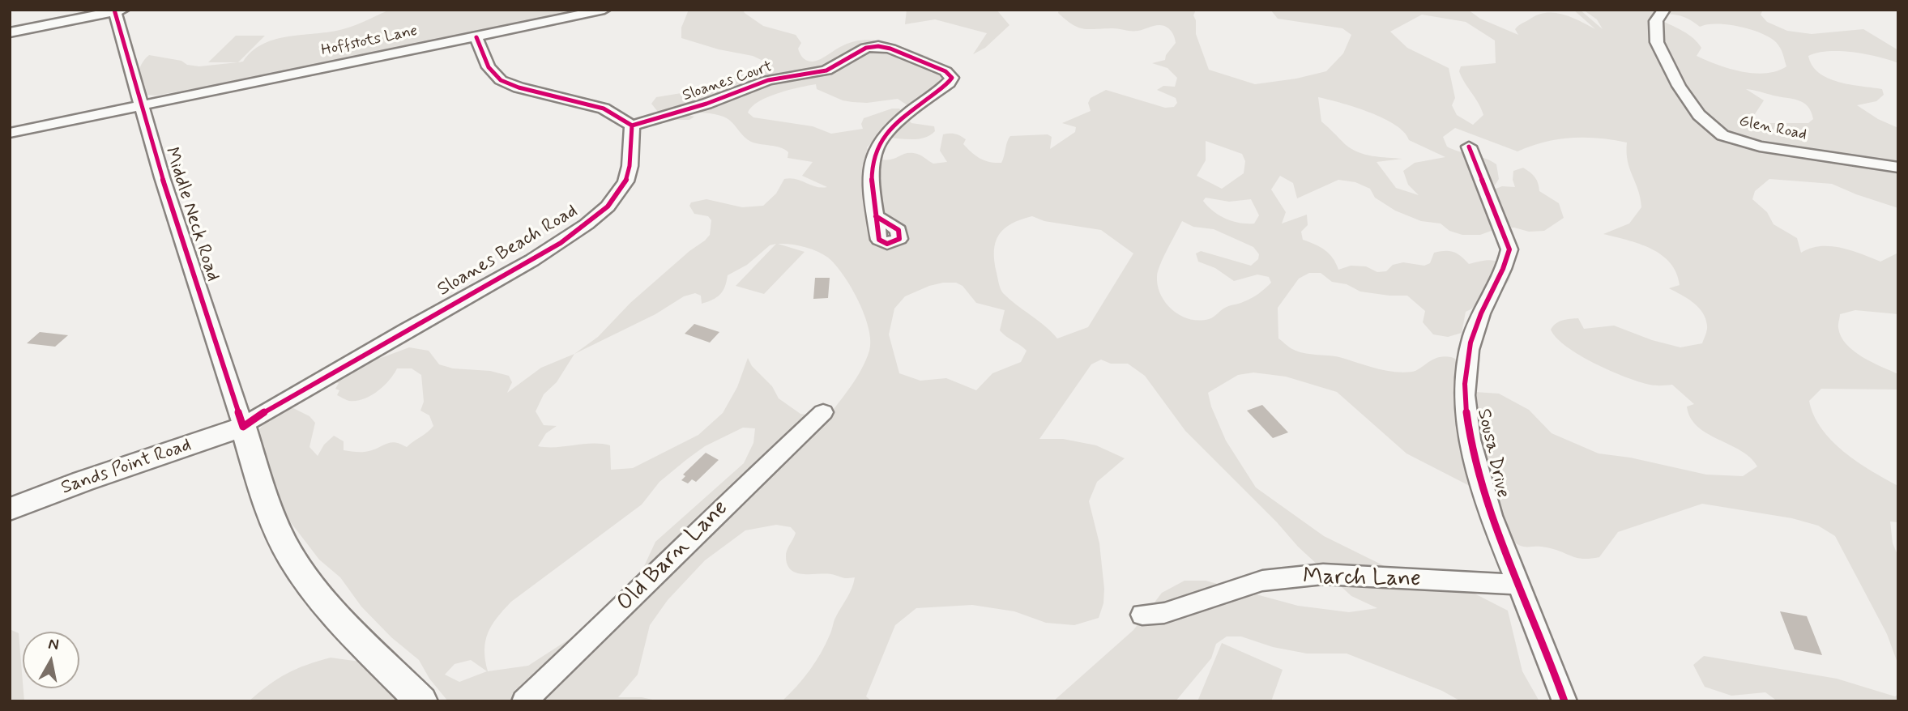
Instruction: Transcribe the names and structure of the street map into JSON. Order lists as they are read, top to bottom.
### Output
{
  "streets": {
    "main road": ["Middle Neck Road", "Sands Point Road"],
    "street": [
      "Hoffstots Lane",
      "Sloanes Court",
      "Glen Road",
      "Sloanes Beach Road",
      "Sousa Drive",
      "Old Barn Lane",
      "March Lane"
    ]
  },
  "crossings": [
    ["Hoffstots Lane", "Middle Neck Road"],
    ["Sloanes Court", "Sloanes Beach Road"],
    ["Middle Neck Road", "Sloanes Beach Road"],
    ["Middle Neck Road", "Sands Point Road"],
    ["Sloanes Beach Road", "Sands Point Road"],
    ["Sousa Drive", "March Lane"]
  ],
  "north": "top"
}
